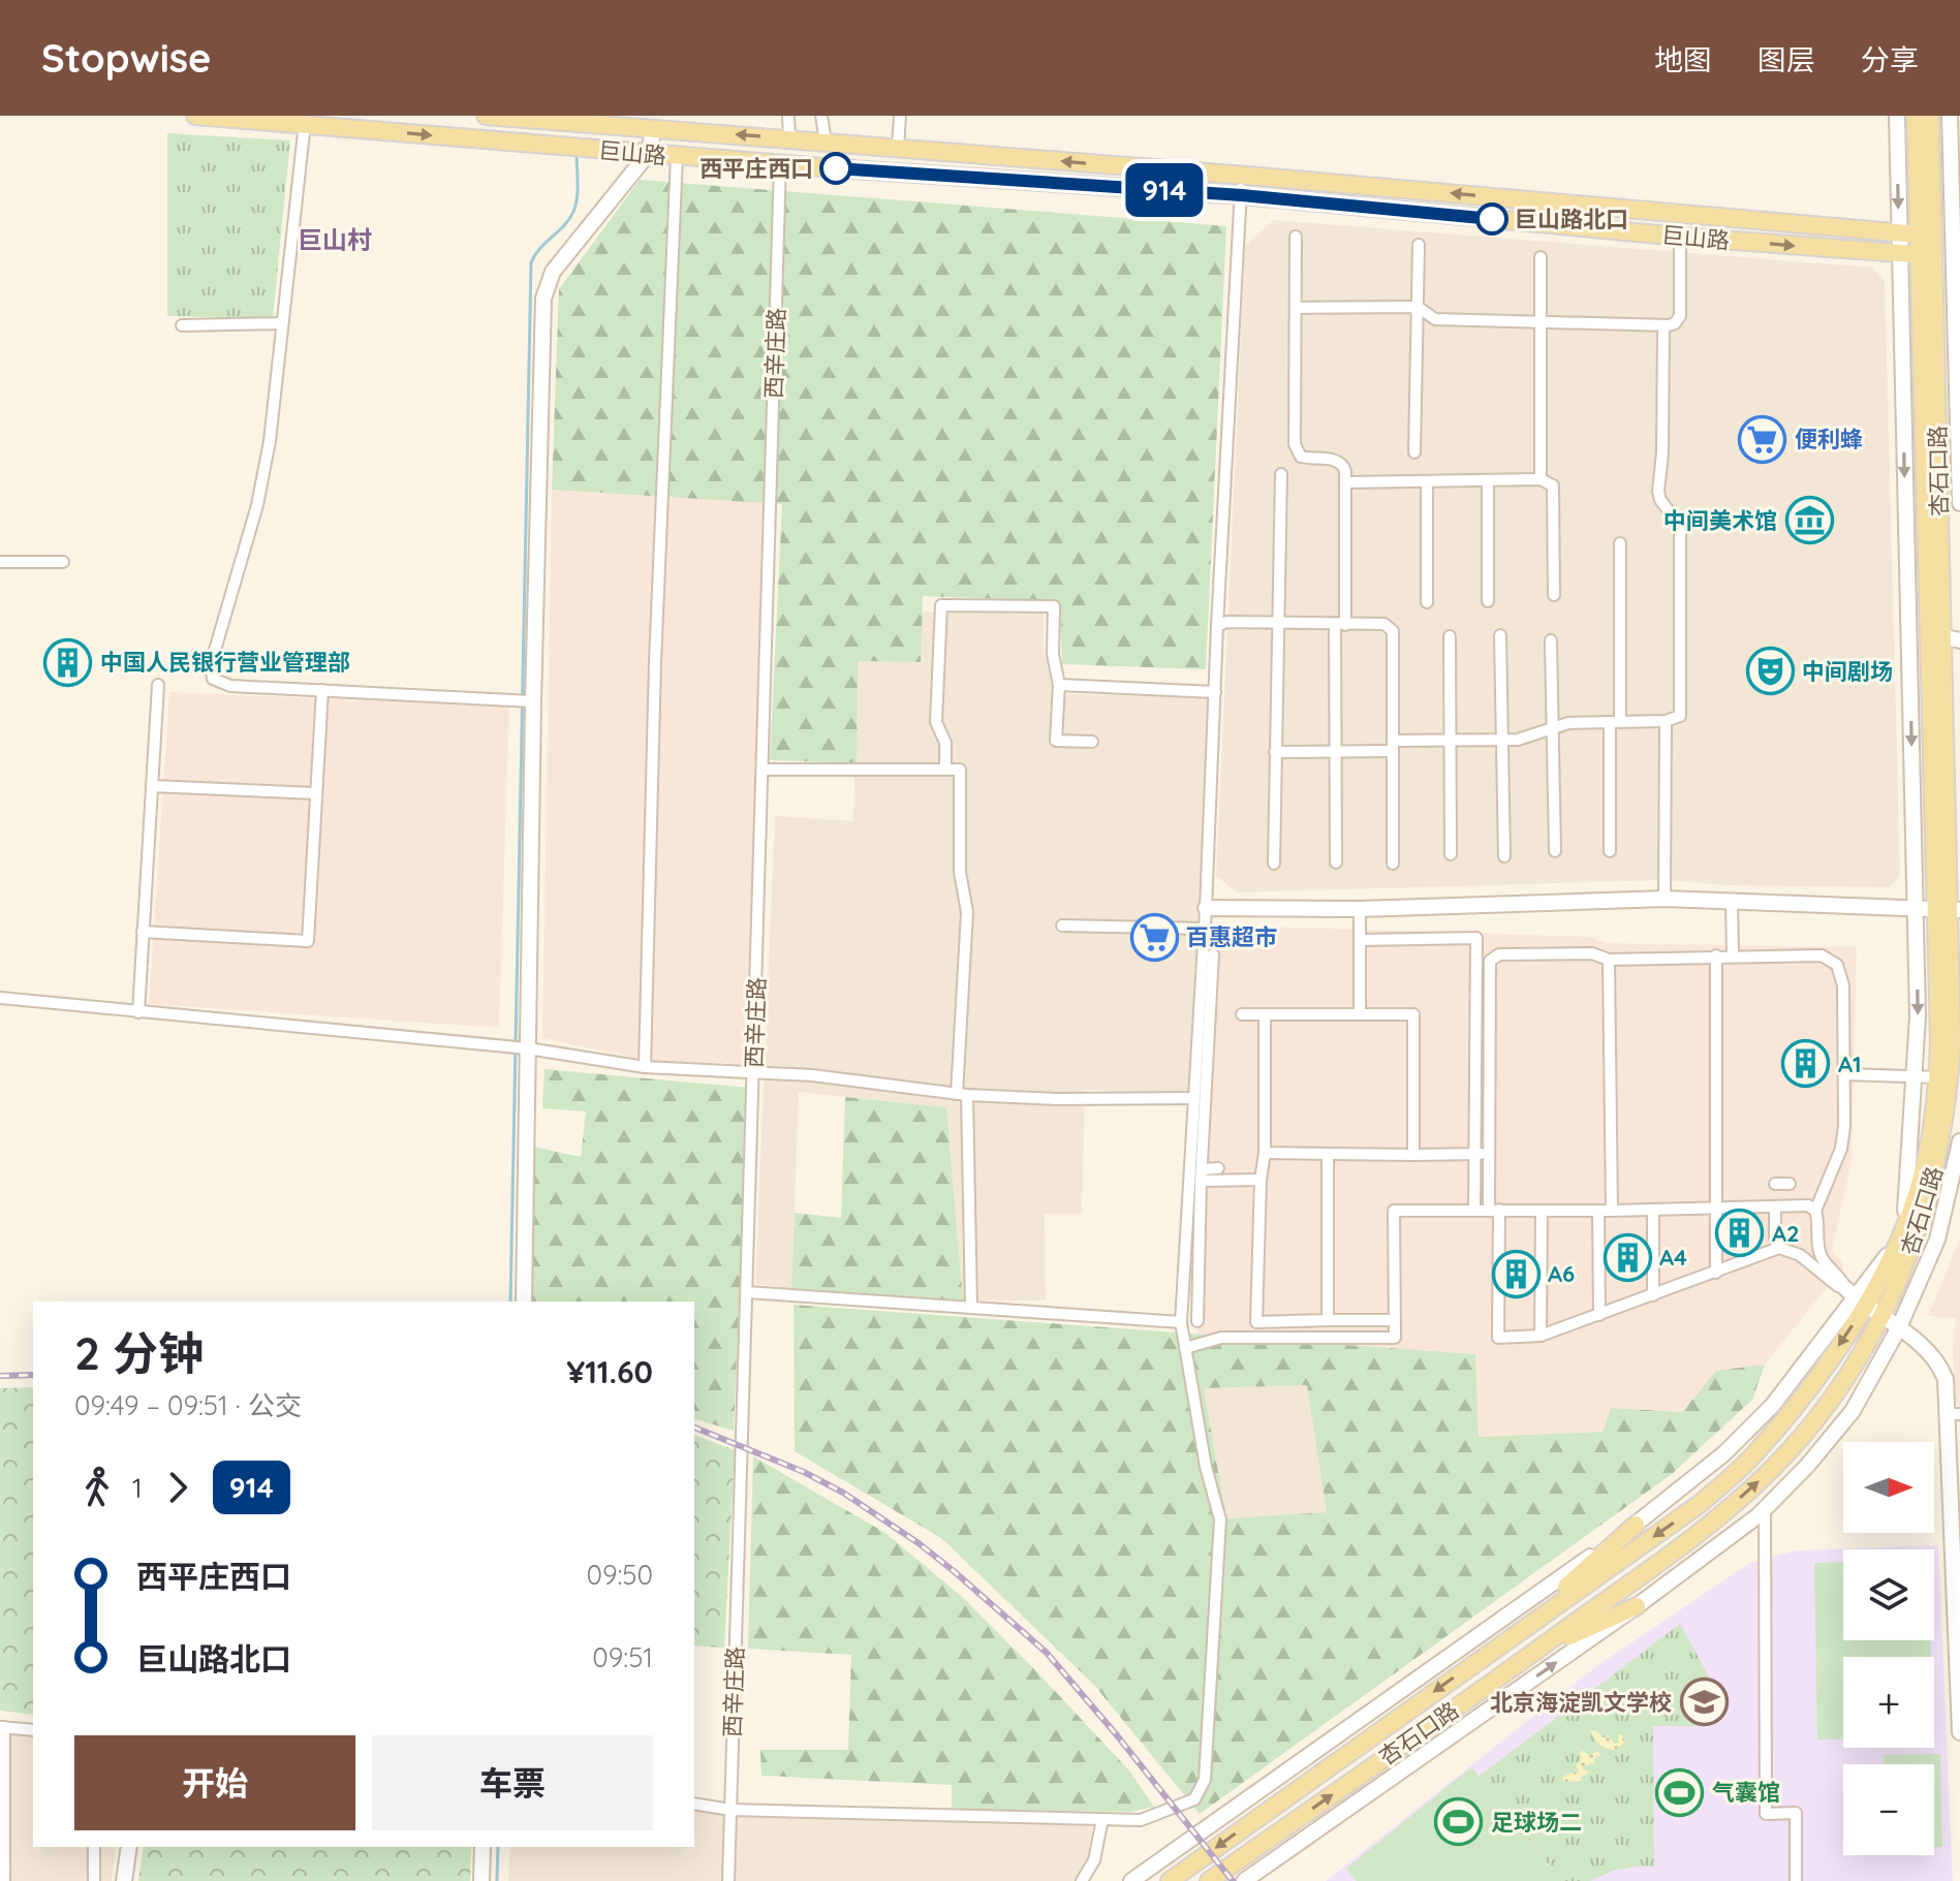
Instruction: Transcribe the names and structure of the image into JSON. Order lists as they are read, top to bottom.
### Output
{
  "streets": {
    "main road": ["巨山路", "杏石口路"],
    "street": ["西辛庄路"]
  },
  "crossings": [
    ["巨山路", "西辛庄路"],
    ["巨山路", "杏石口路"]
  ],
  "districts": ["巨山村"],
  "places": {
    "other": ["西平庄西口", "巨山路北口"],
    "supermarket": ["便利蜂", "百惠超市"],
    "museum": ["中间美术馆"],
    "building": [
      "中国人民银行营业管理部",
      "A1",
      "A2",
      "A4",
      "A6"
    ],
    "theatre": ["中间剧场"],
    "school or university": ["北京海淀凯文学校"],
    "sports": ["气囊馆", "足球场二"]
  },
  "lines": ["bus line 914"],
  "north": "right",
  "page": {
    "header": "Stopwise",
    "nav": ["地图", "图层", "分享"],
    "on_map": "914",
    "heading": ["2 分钟", "09:49 – 09:51 · 公交", "¥11.60"],
    "map_buttons": ["+", "−"],
    "legs": ["1", "914"],
    "list": [
      {
        "name": "西平庄西口",
        "value": "09:50"
      },
      {
        "name": "巨山路北口",
        "value": "09:51"
      }
    ],
    "buttons": ["开始", "车票"]
  }
}
